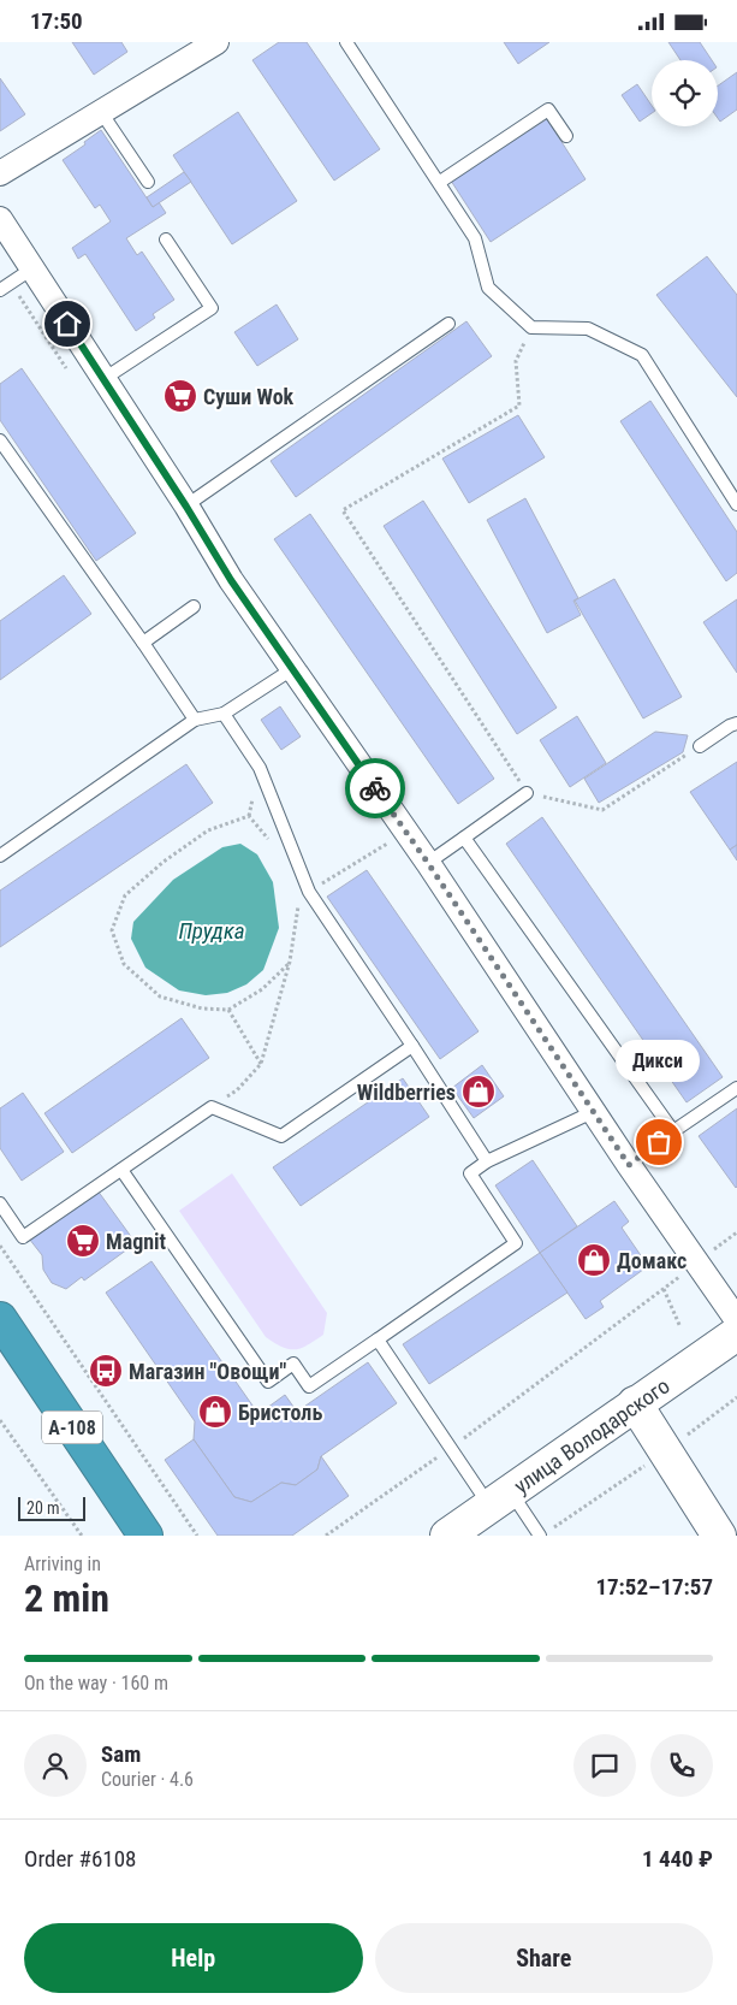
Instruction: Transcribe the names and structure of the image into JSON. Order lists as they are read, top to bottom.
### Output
{
  "streets": {
    "highway": ["А-108"],
    "main road": ["улица Володарского"]
  },
  "water": ["Прудка"],
  "places": {
    "supermarket": ["Суши Wok", "Magnit"],
    "shop": ["Wildberries", "Домакс", "Бристоль"],
    "other": ["Дикси"],
    "bus stop": ["Магазин \"Овощи\""]
  },
  "scale_bar": "20 m",
  "page": {
    "status": "17:50",
    "bubble": "Дикси",
    "scale": "20 m",
    "heading": ["2 min", "Arriving in", "17:52–17:57"],
    "panel": [
      "Sam",
      "Courier · 4.6",
      "Order #6108",
      "1 440 ₽"
    ],
    "bar": "On the way · 160 m",
    "buttons": ["Help", "Share"]
  }
}
